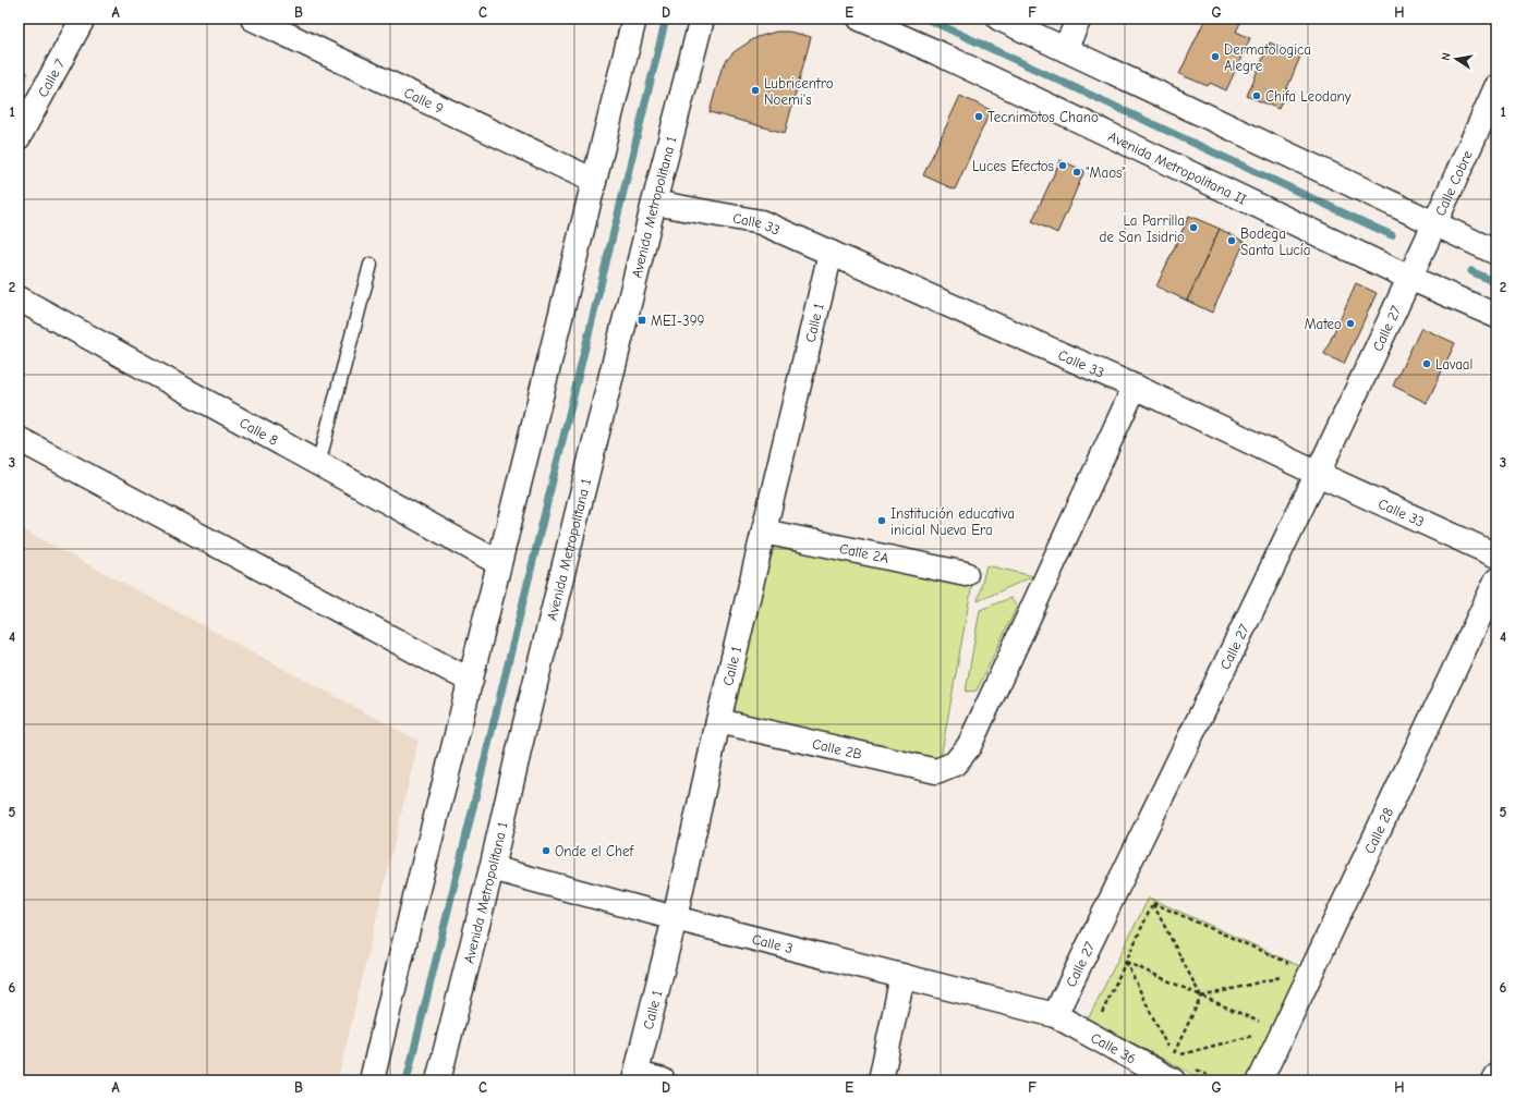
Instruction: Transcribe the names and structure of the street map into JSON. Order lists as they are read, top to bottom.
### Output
{
  "streets": {
    "street": [
      "Calle 7",
      "Calle 9",
      "Avenida Metropolitana II",
      "Calle Cobre",
      "Avenida Metropolitana 1",
      "Calle 33",
      "Calle 1",
      "Calle 27",
      "Calle 8",
      "Calle 2A",
      "Calle 2B",
      "Calle 28",
      "Calle 3",
      "Calle 36"
    ]
  },
  "crossings": [
    ["Avenida Metropolitana II", "Calle Cobre"],
    ["Avenida Metropolitana II", "Calle 27"],
    ["Calle Cobre", "Calle 27"],
    ["Avenida Metropolitana 1", "Calle 33"],
    ["Avenida Metropolitana 1", "Calle 3"],
    ["Calle 33", "Calle 1"],
    ["Calle 33", "Calle 27"],
    ["Calle 33", "Calle 2B"],
    ["Calle 1", "Calle 2A"],
    ["Calle 1", "Calle 2B"],
    ["Calle 1", "Calle 3"],
    ["Calle 27", "Calle 3"],
    ["Calle 27", "Calle 36"],
    ["Calle 3", "Calle 36"]
  ],
  "places": {
    "other": [
      "Dermatologica Alegre",
      "Lubricentro Noemi's",
      "Chifa Leodany",
      "Tecnimotos Chano",
      "Luces Efectos",
      "\"Maos\"",
      "La Parrilla de San Isidrio",
      "Bodega Santa Lucía",
      "Mateo",
      "Lavaal",
      "Institución educativa inicial Nueva Era",
      "Onde el Chef"
    ],
    "transit": ["MEI-399"]
  },
  "north": "left",
  "grid": {
    "columns": [
      "A",
      "B",
      "C",
      "D",
      "E",
      "F",
      "G",
      "H"
    ],
    "rows": [
      "1",
      "2",
      "3",
      "4",
      "5",
      "6"
    ]
  }
}
